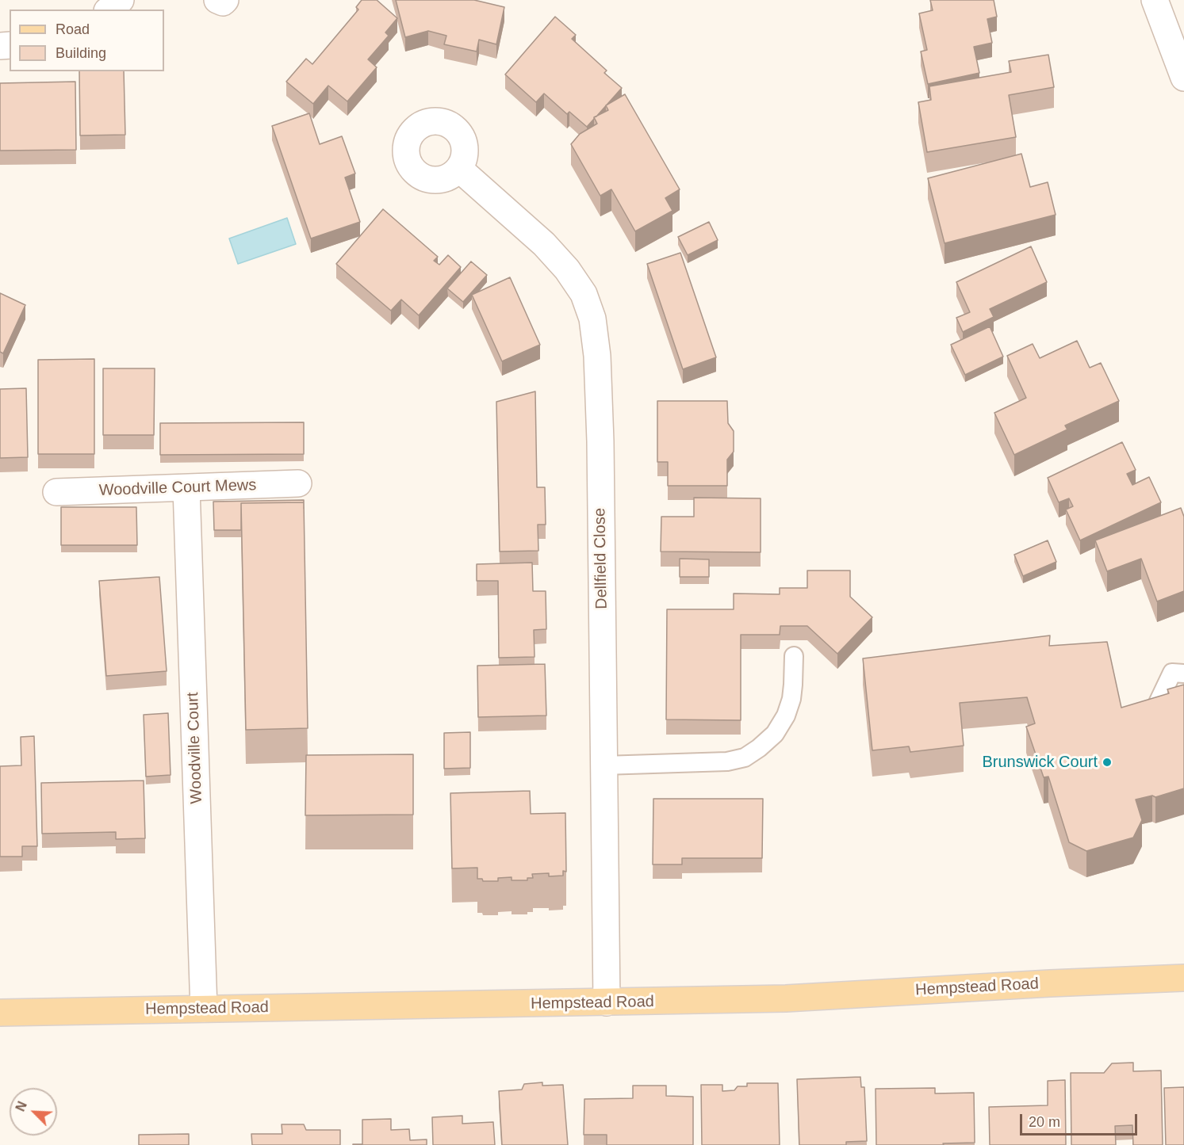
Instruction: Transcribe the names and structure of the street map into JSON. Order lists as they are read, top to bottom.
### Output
{
  "streets": {
    "main road": ["Hempstead Road"],
    "street": ["Woodville Court Mews", "Dellfield Close", "Woodville Court"]
  },
  "crossings": [
    ["Woodville Court Mews", "Woodville Court"],
    ["Dellfield Close", "Hempstead Road"],
    ["Woodville Court", "Hempstead Road"]
  ],
  "places": ["Brunswick Court"],
  "legend": ["Road", "Building"],
  "scale_bar": "20 m",
  "north": "top left"
}
